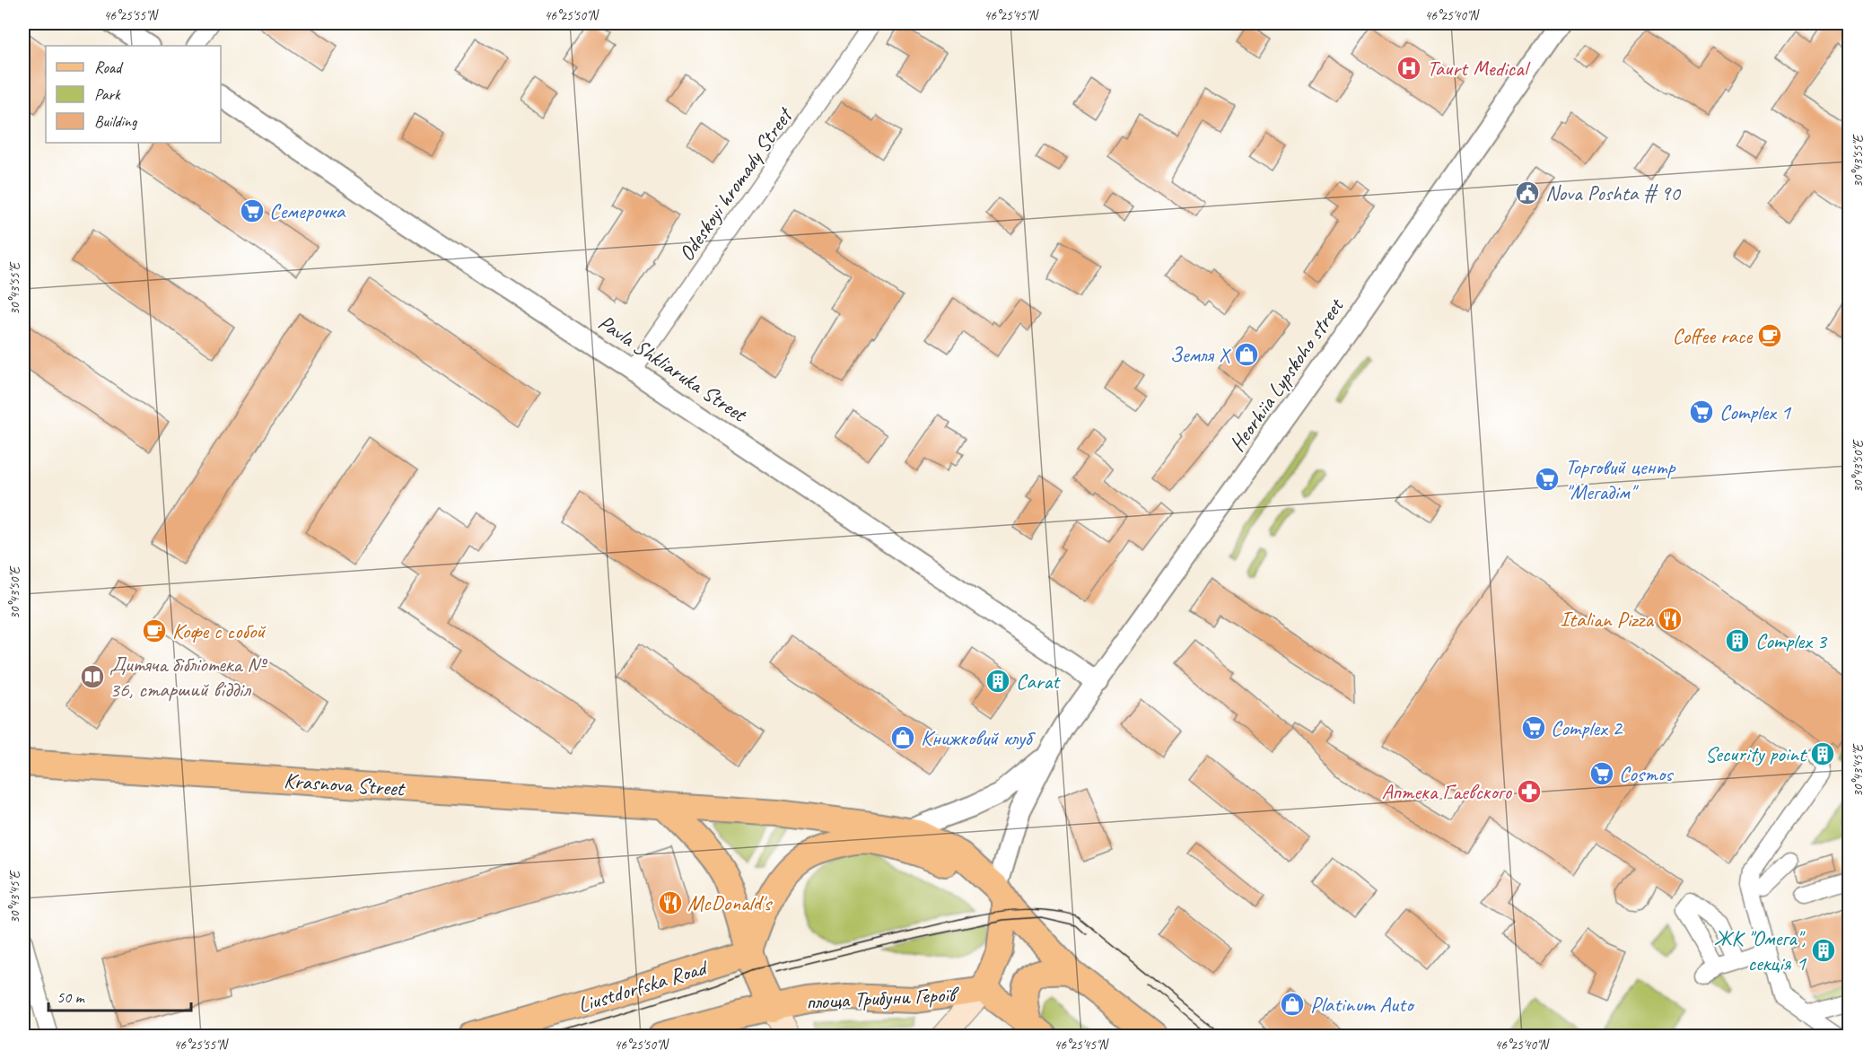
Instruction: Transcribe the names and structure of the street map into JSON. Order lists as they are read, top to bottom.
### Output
{
  "streets": {
    "main road": ["Krasnova Street", "Liustdorfska Road", "площа Трибуни Героїв"],
    "street": ["Odeskoyi hromady Street", "Pavla Shkliaruka Street", "Heorhiia Lypskoho street"]
  },
  "crossings": [
    ["Odeskoyi hromady Street", "Pavla Shkliaruka Street"],
    ["Pavla Shkliaruka Street", "Heorhiia Lypskoho street"],
    ["Heorhiia Lypskoho street", "Krasnova Street"],
    ["Heorhiia Lypskoho street", "площа Трибуни Героїв"]
  ],
  "places": {
    "hospital": ["Taurt Medical"],
    "public building": ["Nova Poshta # 90"],
    "supermarket": [
      "Семерочка",
      "Complex 1",
      "Торговий центр \"Мегадім\"",
      "Complex 2",
      "Cosmos"
    ],
    "cafe": ["Coffee race", "Кофе с собой"],
    "shop": ["Земля Х", "Книжковий клуб", "Platinum Auto"],
    "restaurant": ["Italian Pizza", "McDonald's"],
    "building": [
      "Complex 3",
      "Carat",
      "Security point",
      "ЖК \"Омега\", секція 1"
    ],
    "library": ["Дитяча бібліотека № 36, старший відділ"],
    "pharmacy": ["Аптека Гаевского"]
  },
  "legend": ["Road", "Park", "Building"],
  "scale_bar": "50 m",
  "coordinates": [
    "46°25'55\"N",
    "46°25'50\"N",
    "46°25'45\"N",
    "46°25'40\"N",
    "30°43'55\"E",
    "30°43'50\"E",
    "30°43'45\"E"
  ]
}
